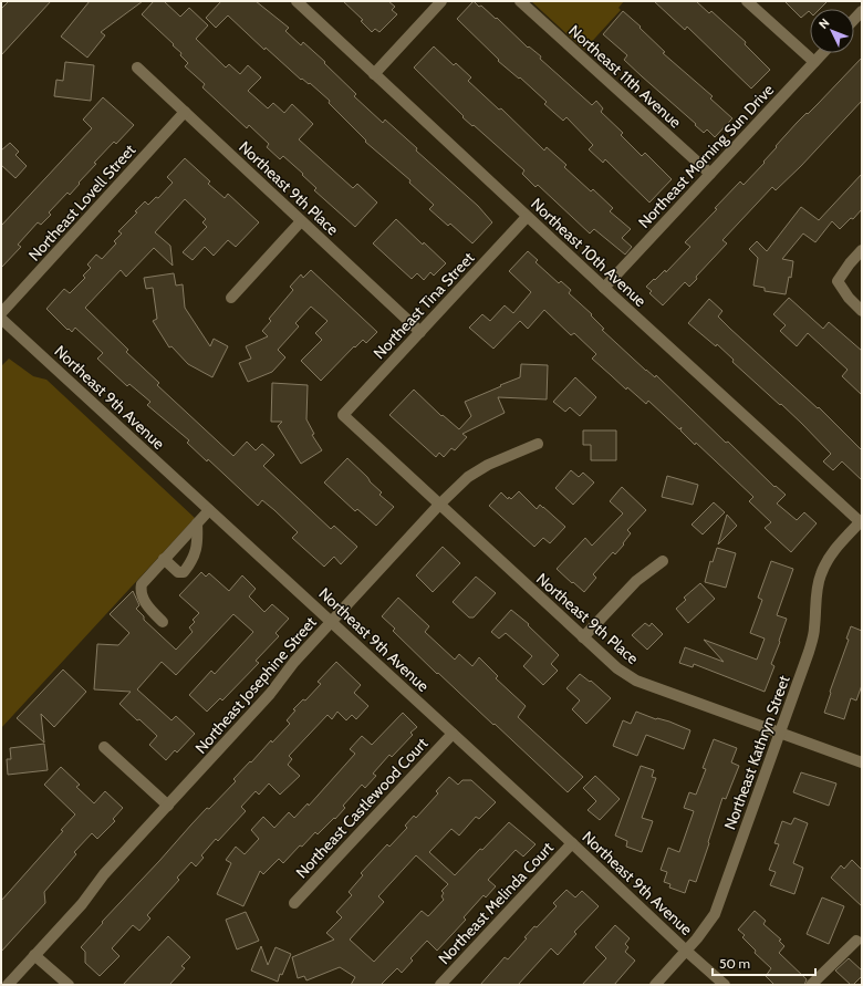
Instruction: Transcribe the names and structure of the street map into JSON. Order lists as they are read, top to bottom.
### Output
{
  "streets": {
    "street": [
      "Northeast 11th Avenue",
      "Northeast Morning Sun Drive",
      "Northeast 9th Place",
      "Northeast Lovell Street",
      "Northeast 10th Avenue",
      "Northeast Tina Street",
      "Northeast 9th Avenue",
      "Northeast Josephine Street",
      "Northeast Kathryn Street",
      "Northeast Castlewood Court",
      "Northeast Melinda Court"
    ]
  },
  "crossings": [
    ["Northeast 11th Avenue", "Northeast Morning Sun Drive"],
    ["Northeast Morning Sun Drive", "Northeast 10th Avenue"],
    ["Northeast 9th Place", "Northeast Lovell Street"],
    ["Northeast 9th Place", "Northeast Tina Street"],
    ["Northeast 9th Place", "Northeast Josephine Street"],
    ["Northeast 9th Place", "Northeast Kathryn Street"],
    ["Northeast 10th Avenue", "Northeast Tina Street"],
    ["Northeast 10th Avenue", "Northeast Kathryn Street"],
    ["Northeast 9th Avenue", "Northeast Josephine Street"],
    ["Northeast 9th Avenue", "Northeast Kathryn Street"],
    ["Northeast 9th Avenue", "Northeast Castlewood Court"],
    ["Northeast 9th Avenue", "Northeast Melinda Court"]
  ],
  "scale_bar": "50 m",
  "north": "top left"
}
